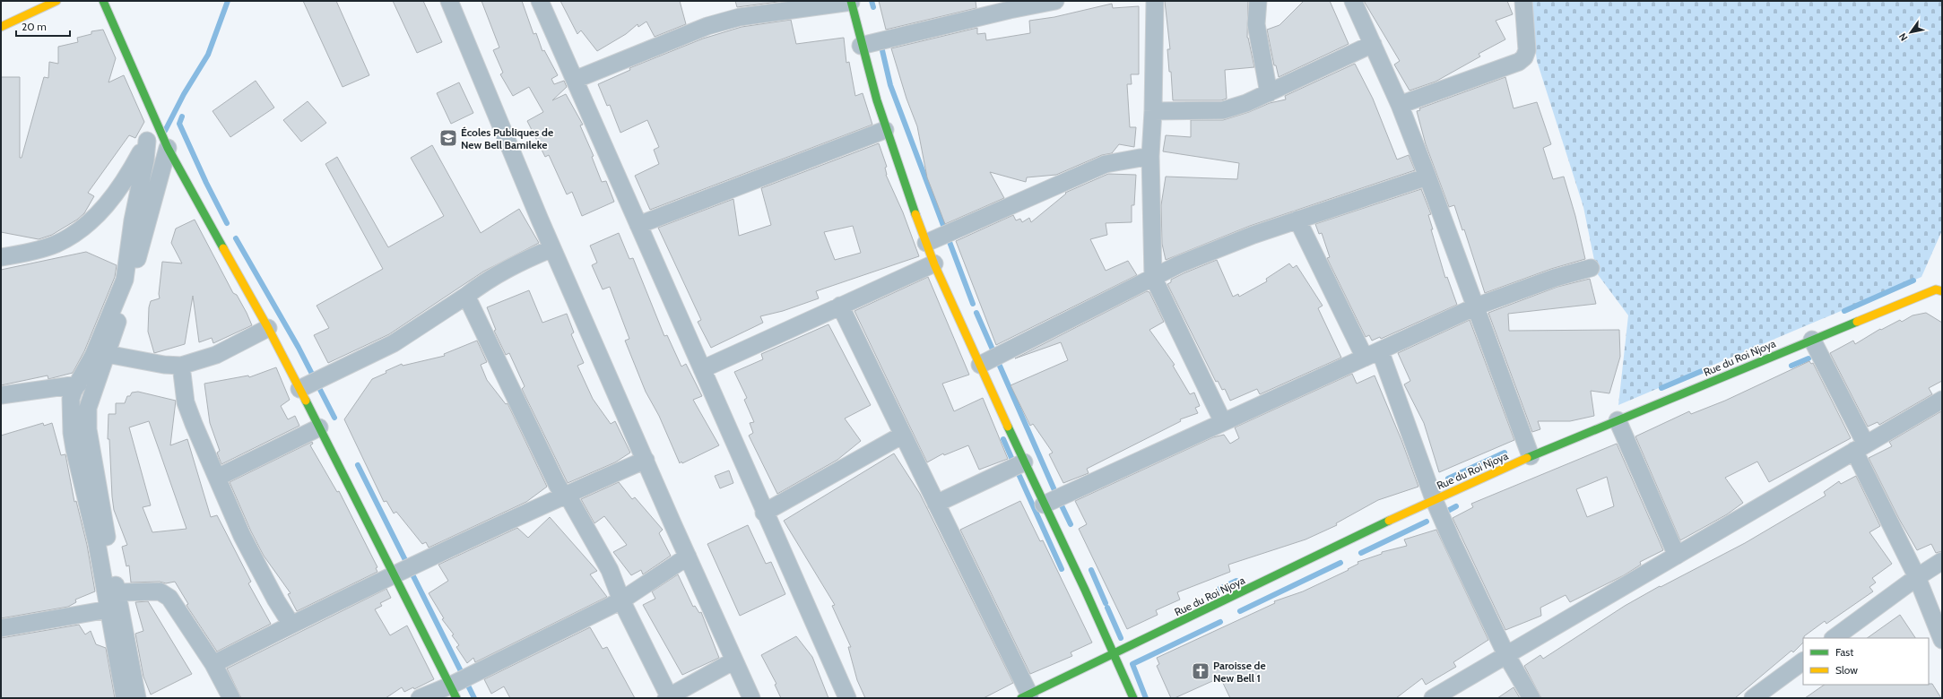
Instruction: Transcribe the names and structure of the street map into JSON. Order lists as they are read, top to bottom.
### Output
{
  "streets": {
    "street": ["Rue du Roi Njoya"]
  },
  "places": {
    "school or university": ["Écoles Publiques de New Bell Bamileke"],
    "church": ["Paroisse de New Bell 1"]
  },
  "legend": ["Fast", "Slow"],
  "scale_bar": "20 m",
  "north": "bottom left"
}
